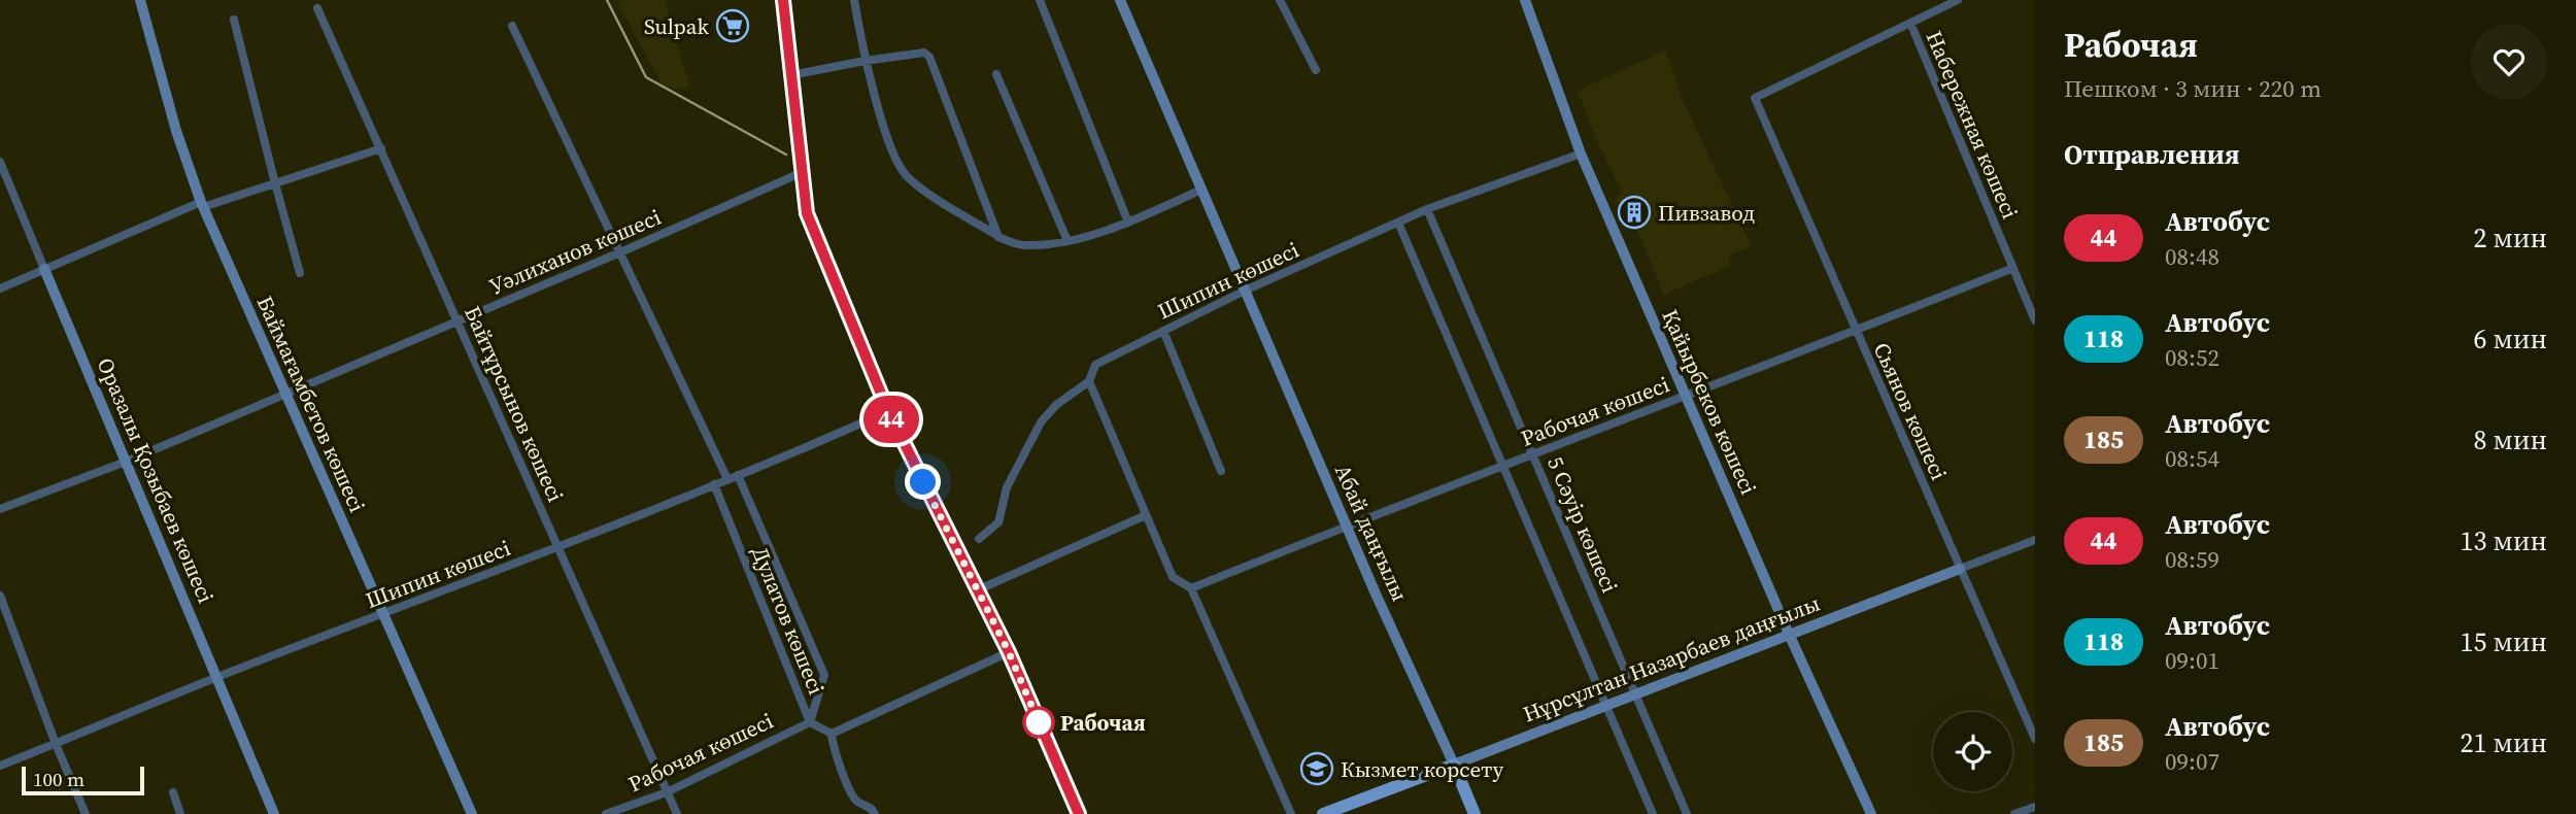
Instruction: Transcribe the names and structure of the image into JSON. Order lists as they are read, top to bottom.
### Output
{
  "streets": {
    "main road": ["Абай даңғылы", "Нұрсұлтан Назарбаев даңғылы"],
    "street": [
      "Набережная көшесі",
      "Уәлиханов көшесі",
      "Шипин көшесі",
      "Қайырбеков көшесі",
      "Баймағамбетов көшесі",
      "Байтұрсынов көшесі",
      "Рабочая көшесі",
      "Сьянов көшесі",
      "Оразалы Қозыбаев көшесі",
      "5 Сәуір көшесі",
      "Дулатов көшесі"
    ]
  },
  "crossings": [
    ["Набережная көшесі", "Рабочая көшесі"],
    ["Набережная көшесі", "Сьянов көшесі"],
    ["Уәлиханов көшесі", "Баймағамбетов көшесі"],
    ["Уәлиханов көшесі", "Байтұрсынов көшесі"],
    ["Уәлиханов көшесі", "Оразалы Қозыбаев көшесі"],
    ["Шипин көшесі", "Қайырбеков көшесі"],
    ["Шипин көшесі", "Баймағамбетов көшесі"],
    ["Шипин көшесі", "Байтұрсынов көшесі"],
    ["Шипин көшесі", "Оразалы Қозыбаев көшесі"],
    ["Шипин көшесі", "5 Сәуір көшесі"],
    ["Шипин көшесі", "Абай даңғылы"],
    ["Шипин көшесі", "Дулатов көшесі"],
    ["Қайырбеков көшесі", "Рабочая көшесі"],
    ["Қайырбеков көшесі", "Нұрсұлтан Назарбаев даңғылы"],
    ["Байтұрсынов көшесі", "Рабочая көшесі"],
    ["Рабочая көшесі", "Сьянов көшесі"],
    ["Рабочая көшесі", "5 Сәуір көшесі"],
    ["Рабочая көшесі", "Абай даңғылы"],
    ["Рабочая көшесі", "Дулатов көшесі"],
    ["Сьянов көшесі", "Нұрсұлтан Назарбаев даңғылы"],
    ["5 Сәуір көшесі", "Нұрсұлтан Назарбаев даңғылы"],
    ["Абай даңғылы", "Нұрсұлтан Назарбаев даңғылы"]
  ],
  "places": {
    "supermarket": ["Sulpak"],
    "building": ["Пивзавод"],
    "other": ["Рабочая"],
    "school or university": ["Кызмет корсету"]
  },
  "lines": ["bus line 44"],
  "scale_bar": "100 m",
  "page": {
    "on_map": "44",
    "heading": [
      ["Рабочая", "Пешком · 3 мин · 220 m"],
      "Отправления"
    ],
    "list": [
      {
        "mark": "44",
        "name": "Автобус",
        "note": "08:48",
        "value": "2 мин"
      },
      {
        "mark": "118",
        "name": "Автобус",
        "note": "08:52",
        "value": "6 мин"
      },
      {
        "mark": "185",
        "name": "Автобус",
        "note": "08:54",
        "value": "8 мин"
      },
      {
        "mark": "44",
        "name": "Автобус",
        "note": "08:59",
        "value": "13 мин"
      },
      {
        "mark": "118",
        "name": "Автобус",
        "note": "09:01",
        "value": "15 мин"
      },
      {
        "mark": "185",
        "name": "Автобус",
        "note": "09:07",
        "value": "21 мин"
      }
    ],
    "scale": "100 m"
  }
}
